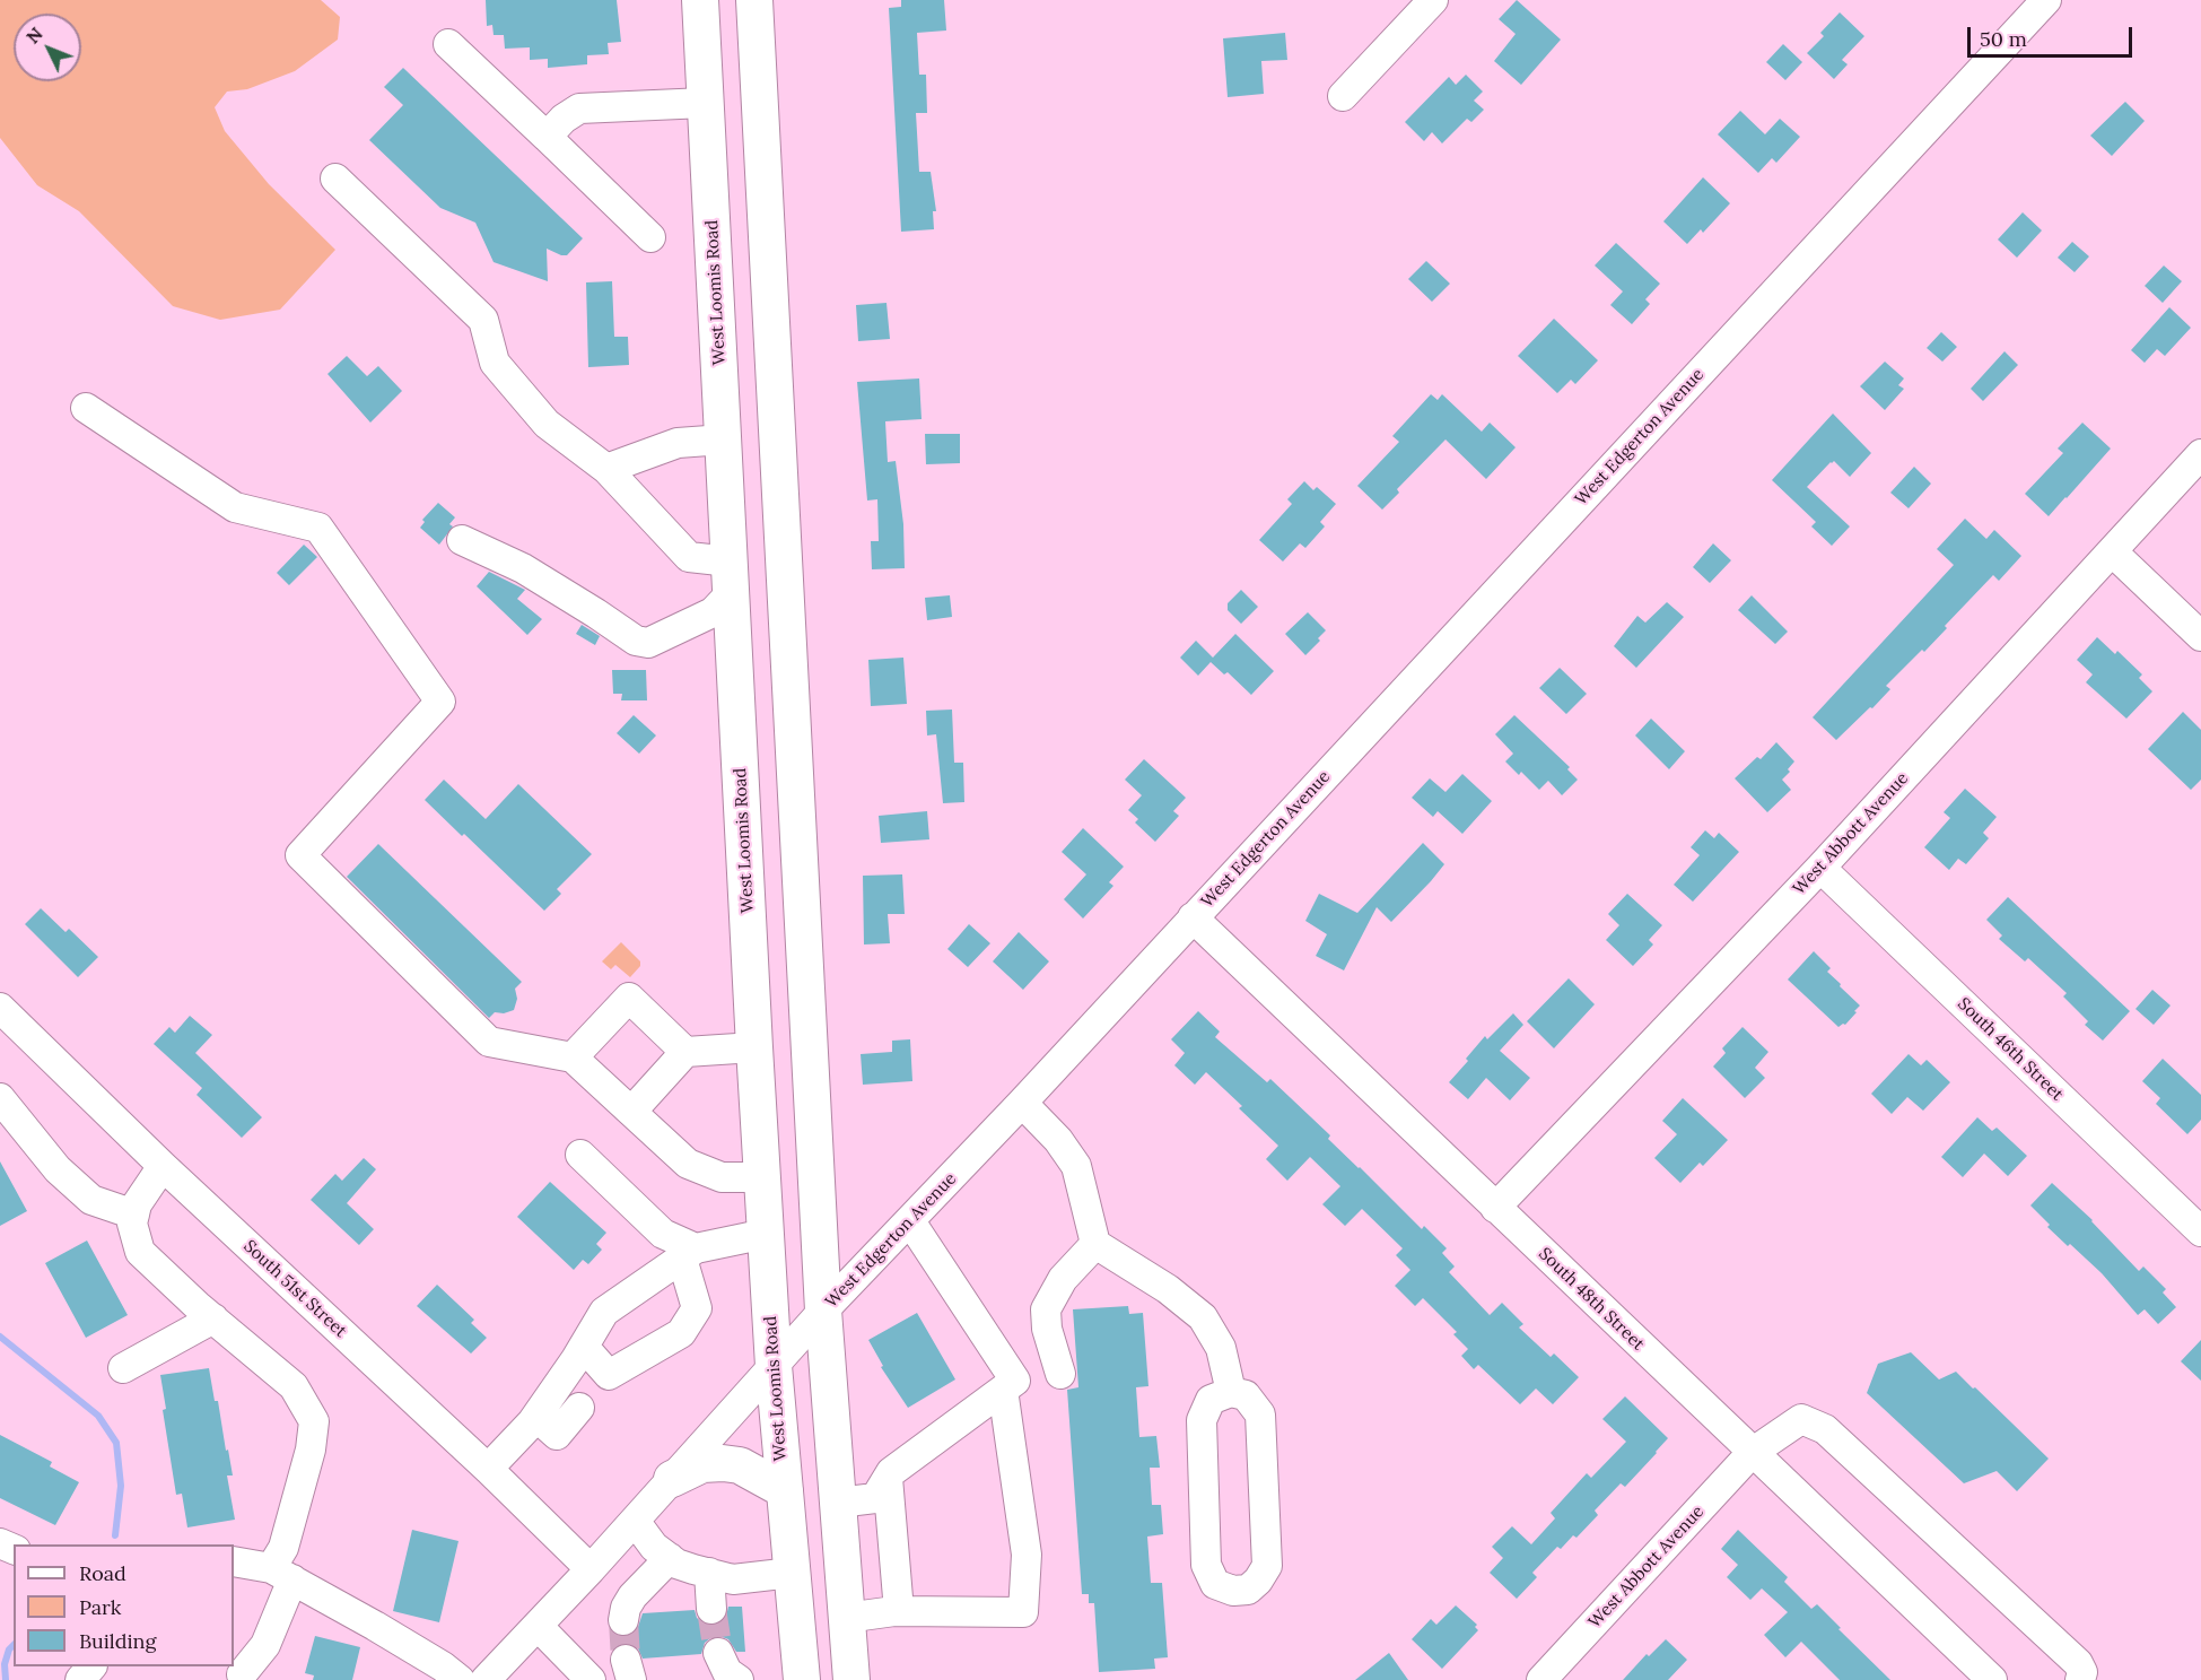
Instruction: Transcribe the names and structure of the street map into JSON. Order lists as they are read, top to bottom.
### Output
{
  "streets": {
    "main road": ["West Loomis Road"],
    "street": [
      "West Edgerton Avenue",
      "West Abbott Avenue",
      "South 46th Street",
      "South 51st Street",
      "South 48th Street"
    ]
  },
  "crossings": [
    ["West Loomis Road", "West Edgerton Avenue"],
    ["West Edgerton Avenue", "South 51st Street"],
    ["West Edgerton Avenue", "South 48th Street"],
    ["West Abbott Avenue", "South 46th Street"],
    ["West Abbott Avenue", "South 48th Street"]
  ],
  "legend": ["Road", "Park", "Building"],
  "scale_bar": "50 m",
  "north": "top left"
}
